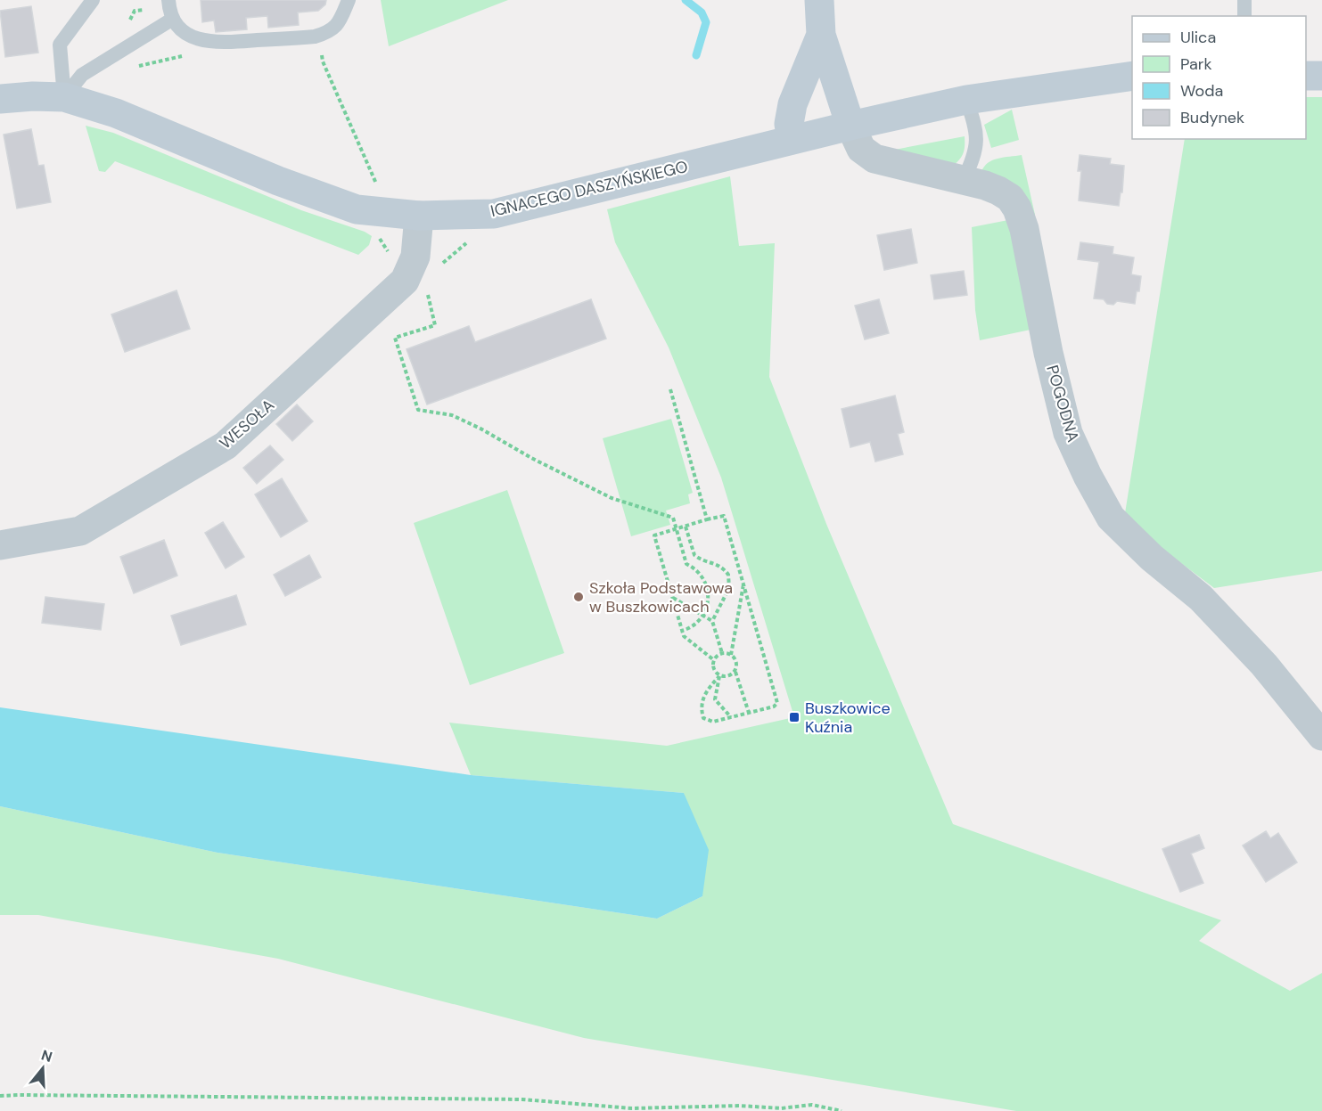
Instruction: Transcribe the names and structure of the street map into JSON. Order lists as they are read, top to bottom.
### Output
{
  "streets": {
    "street": ["IGNACEGO DASZYŃSKIEGO", "POGODNA", "WESOŁA"]
  },
  "crossings": [
    ["IGNACEGO DASZYŃSKIEGO", "POGODNA"],
    ["IGNACEGO DASZYŃSKIEGO", "WESOŁA"]
  ],
  "places": {
    "other": ["Szkoła Podstawowa w Buszkowicach"],
    "transit": ["Buszkowice Kuźnia"]
  },
  "legend": [
    "Ulica",
    "Park",
    "Woda",
    "Budynek"
  ],
  "north": "top"
}
